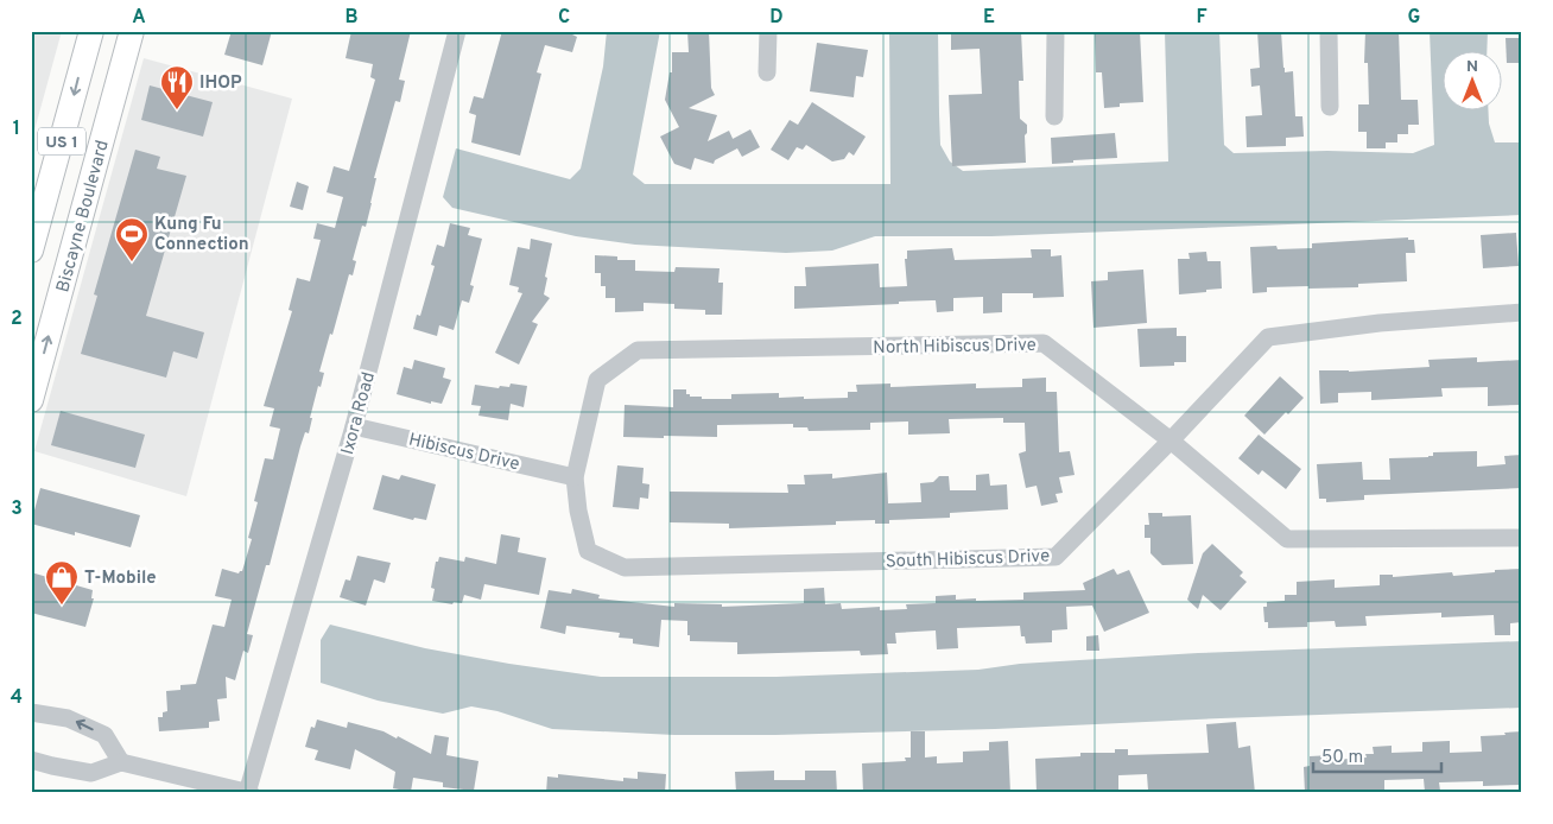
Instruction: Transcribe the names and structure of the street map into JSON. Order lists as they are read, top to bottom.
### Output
{
  "streets": {
    "main road": ["US 1", "Biscayne Boulevard"],
    "street": [
      "North Hibiscus Drive",
      "Ixora Road",
      "Hibiscus Drive",
      "South Hibiscus Drive"
    ]
  },
  "crossings": [
    ["North Hibiscus Drive", "Hibiscus Drive"],
    ["North Hibiscus Drive", "South Hibiscus Drive"],
    ["Ixora Road", "Hibiscus Drive"],
    ["Hibiscus Drive", "South Hibiscus Drive"]
  ],
  "places": {
    "restaurant": ["IHOP"],
    "sports": ["Kung Fu Connection"],
    "shop": ["T-Mobile"]
  },
  "scale_bar": "50 m",
  "north": "top",
  "grid": {
    "columns": [
      "A",
      "B",
      "C",
      "D",
      "E",
      "F",
      "G"
    ],
    "rows": [
      "1",
      "2",
      "3",
      "4"
    ]
  }
}
